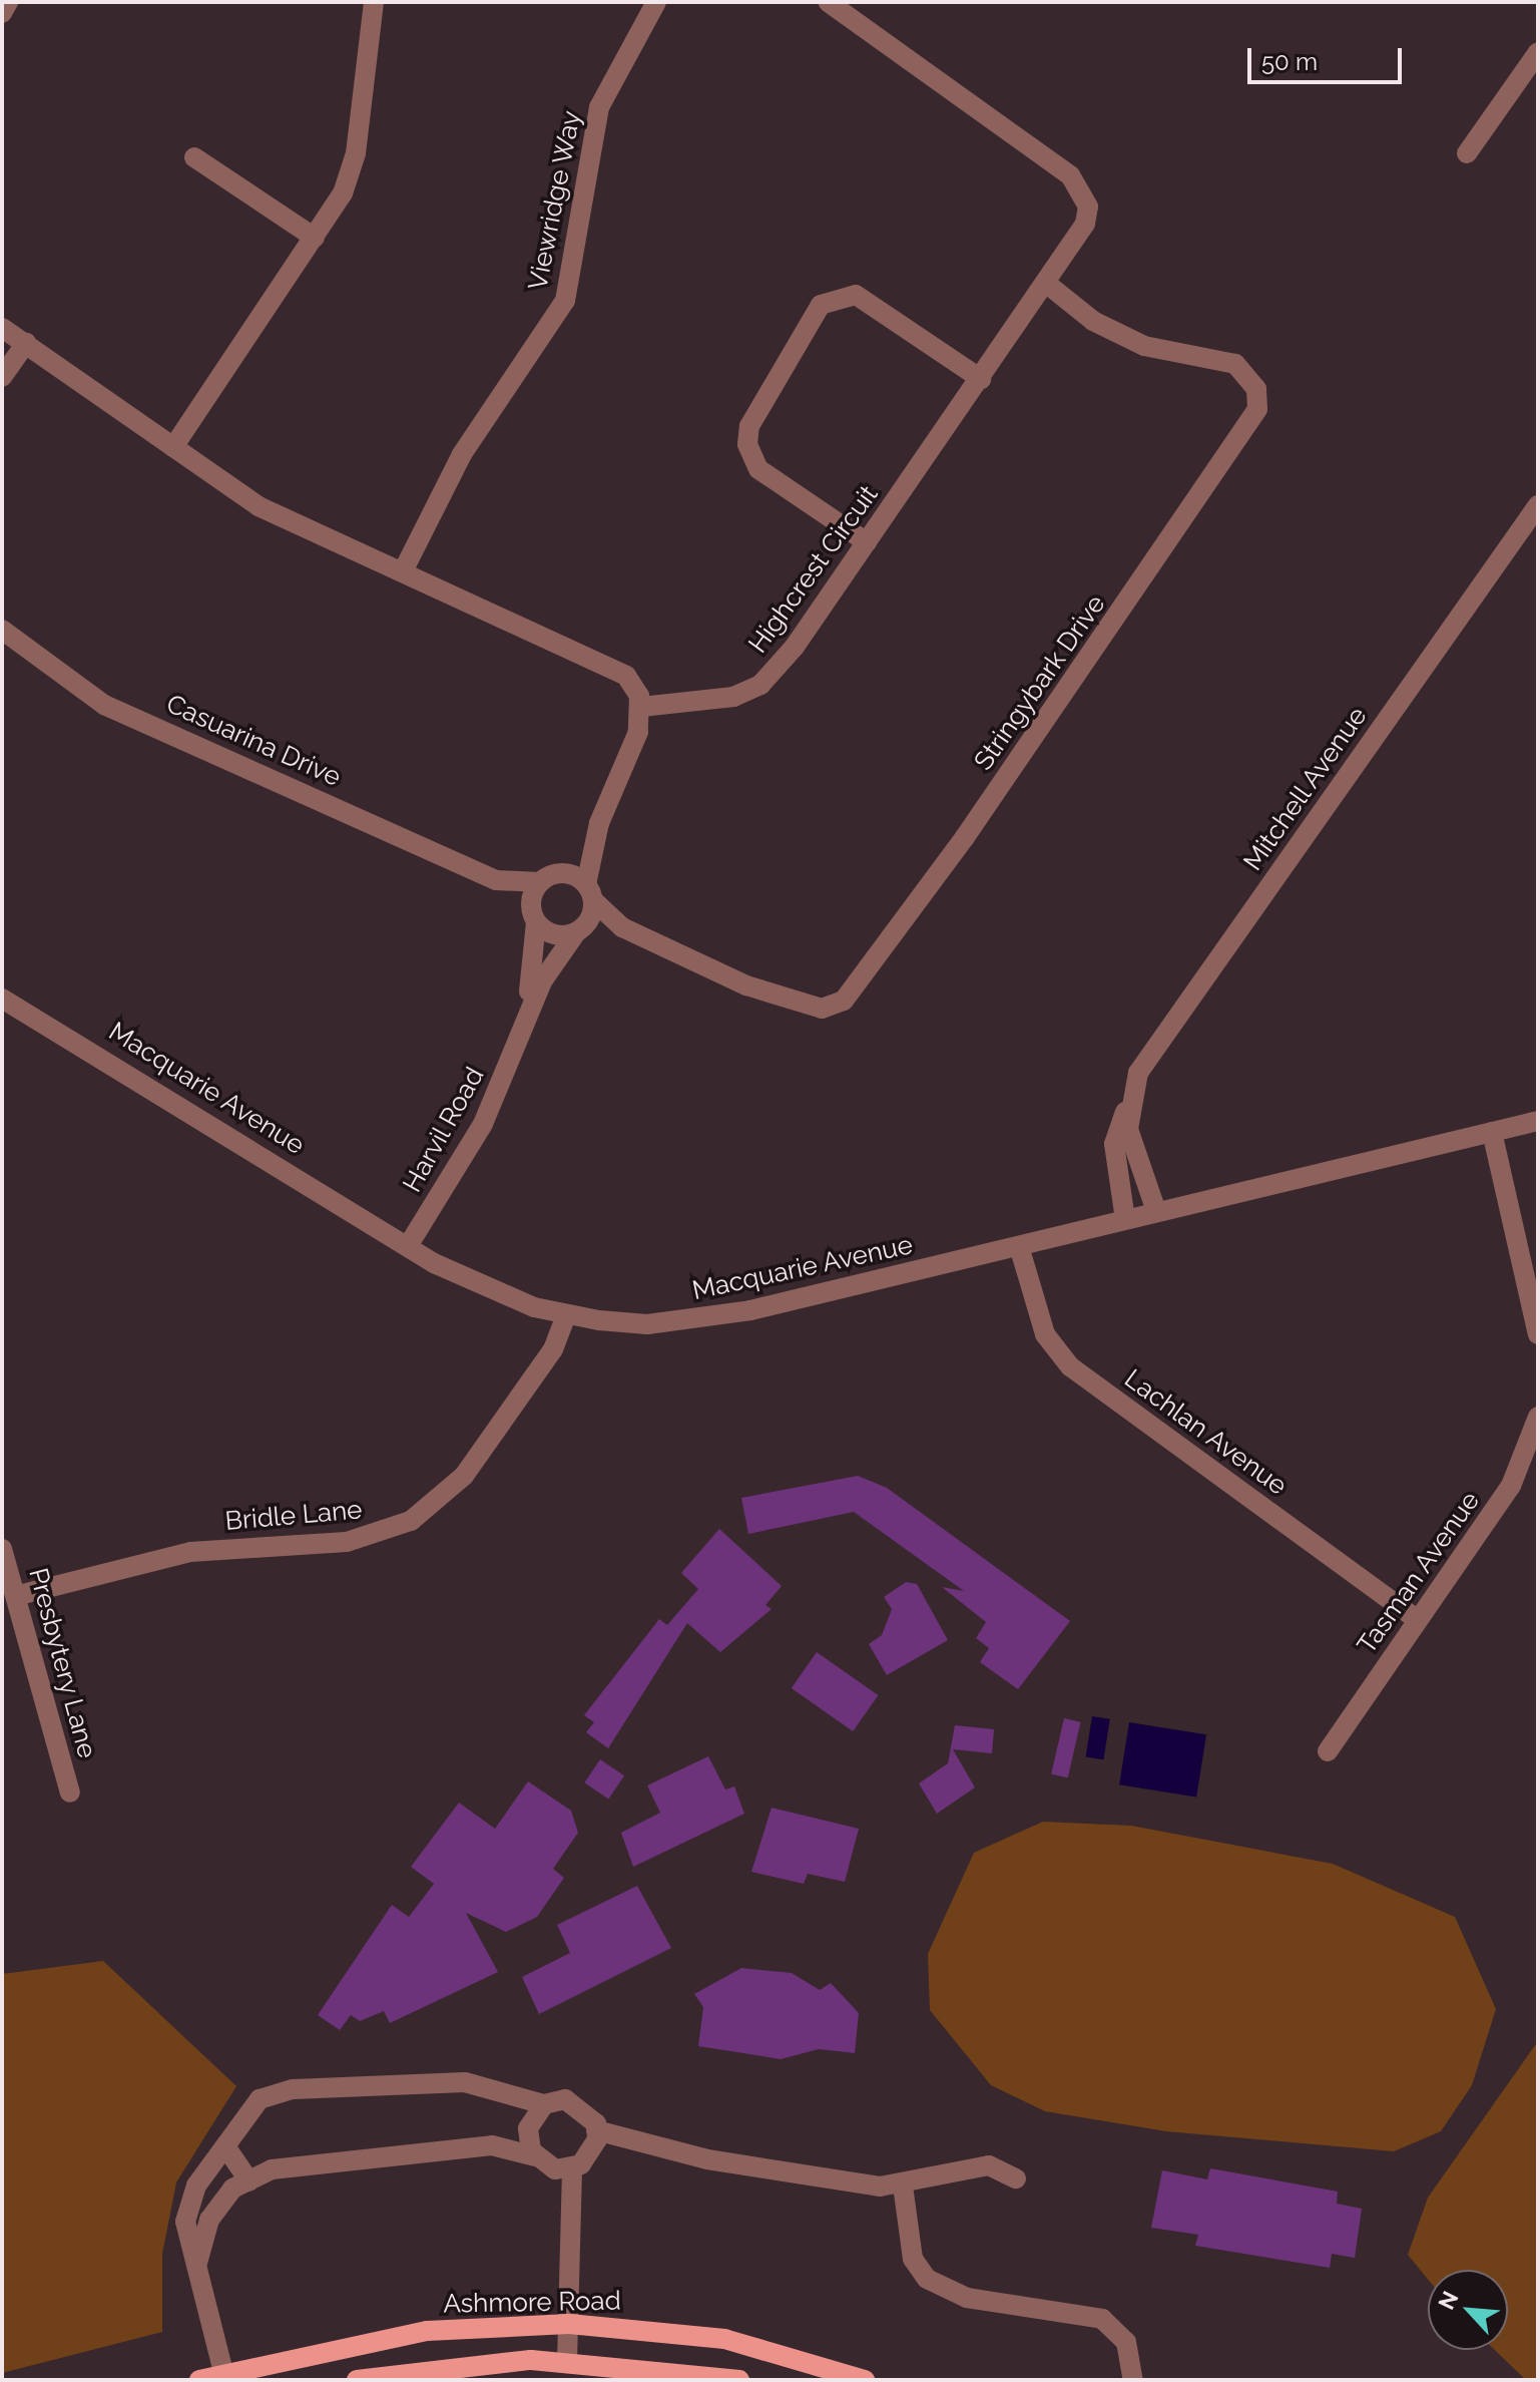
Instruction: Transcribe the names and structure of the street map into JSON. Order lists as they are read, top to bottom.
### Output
{
  "streets": {
    "main road": ["Ashmore Road"],
    "street": [
      "Viewridge Way",
      "Highcrest Circuit",
      "Stringybark Drive",
      "Casuarina Drive",
      "Mitchell Avenue",
      "Macquarie Avenue",
      "Harvil Road",
      "Lachlan Avenue",
      "Bridle Lane",
      "Tasman Avenue",
      "Presbytery Lane"
    ]
  },
  "crossings": [
    ["Highcrest Circuit", "Stringybark Drive"],
    ["Stringybark Drive", "Casuarina Drive"],
    ["Stringybark Drive", "Harvil Road"],
    ["Casuarina Drive", "Harvil Road"],
    ["Mitchell Avenue", "Macquarie Avenue"],
    ["Macquarie Avenue", "Harvil Road"],
    ["Macquarie Avenue", "Lachlan Avenue"],
    ["Macquarie Avenue", "Bridle Lane"],
    ["Lachlan Avenue", "Tasman Avenue"],
    ["Bridle Lane", "Presbytery Lane"]
  ],
  "scale_bar": "50 m",
  "north": "top left"
}
